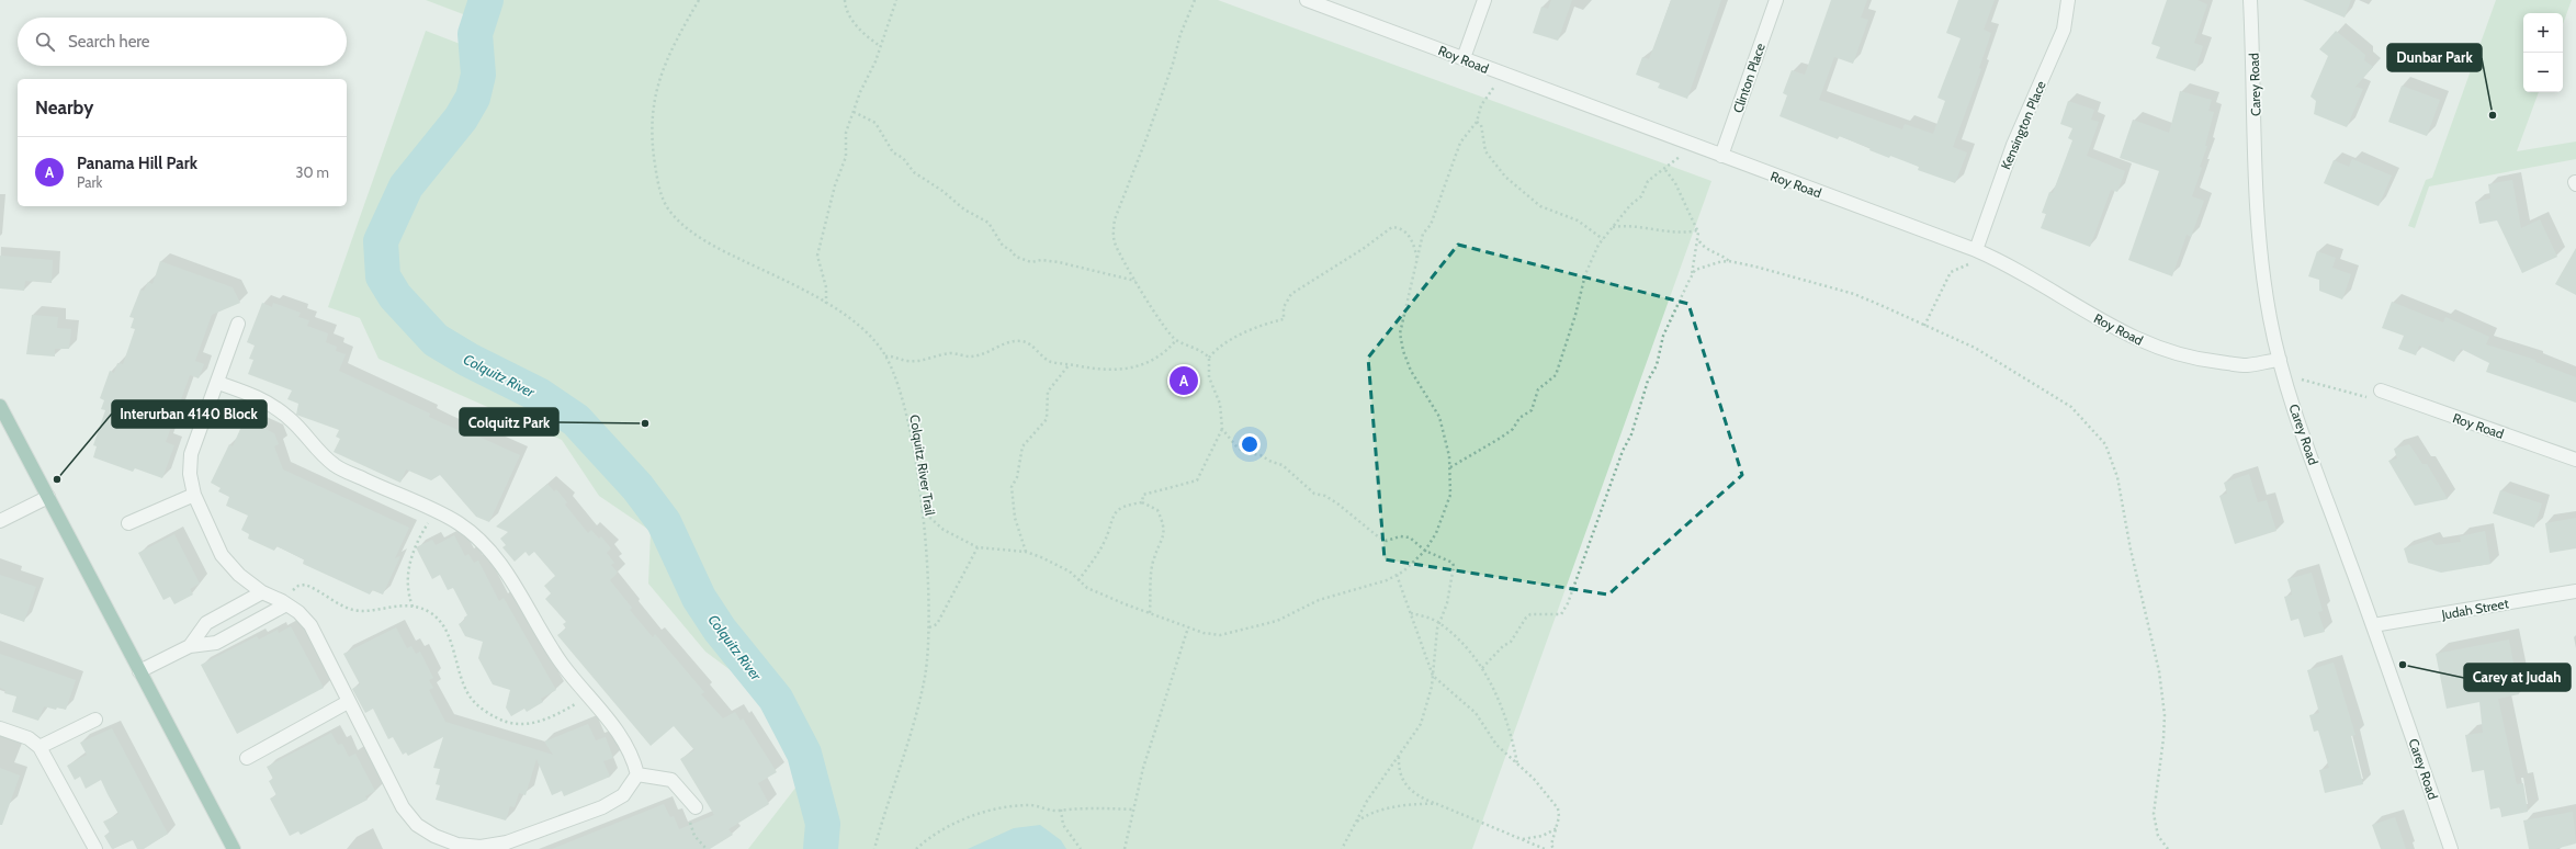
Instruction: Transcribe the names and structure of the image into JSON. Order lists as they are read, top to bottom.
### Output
{
  "streets": {
    "street": [
      "Roy Road",
      "Clinton Place",
      "Carey Road",
      "Kensington Place",
      "Judah Street"
    ],
    "path": ["Colquitz River Trail"]
  },
  "crossings": [
    ["Roy Road", "Clinton Place"],
    ["Roy Road", "Carey Road"],
    ["Roy Road", "Kensington Place"],
    ["Carey Road", "Judah Street"]
  ],
  "water": ["Colquitz River"],
  "places": [
    "Dunbar Park",
    "Colquitz Park",
    "Interurban 4140 Block",
    "Carey at Judah"
  ],
  "page": {
    "map_buttons": ["+", "−"],
    "search": "Search here",
    "heading": "Nearby",
    "list": [
      {
        "mark": "A",
        "name": "Panama Hill Park",
        "note": "Park",
        "value": "30 m"
      }
    ],
    "pins": "A"
  }
}
